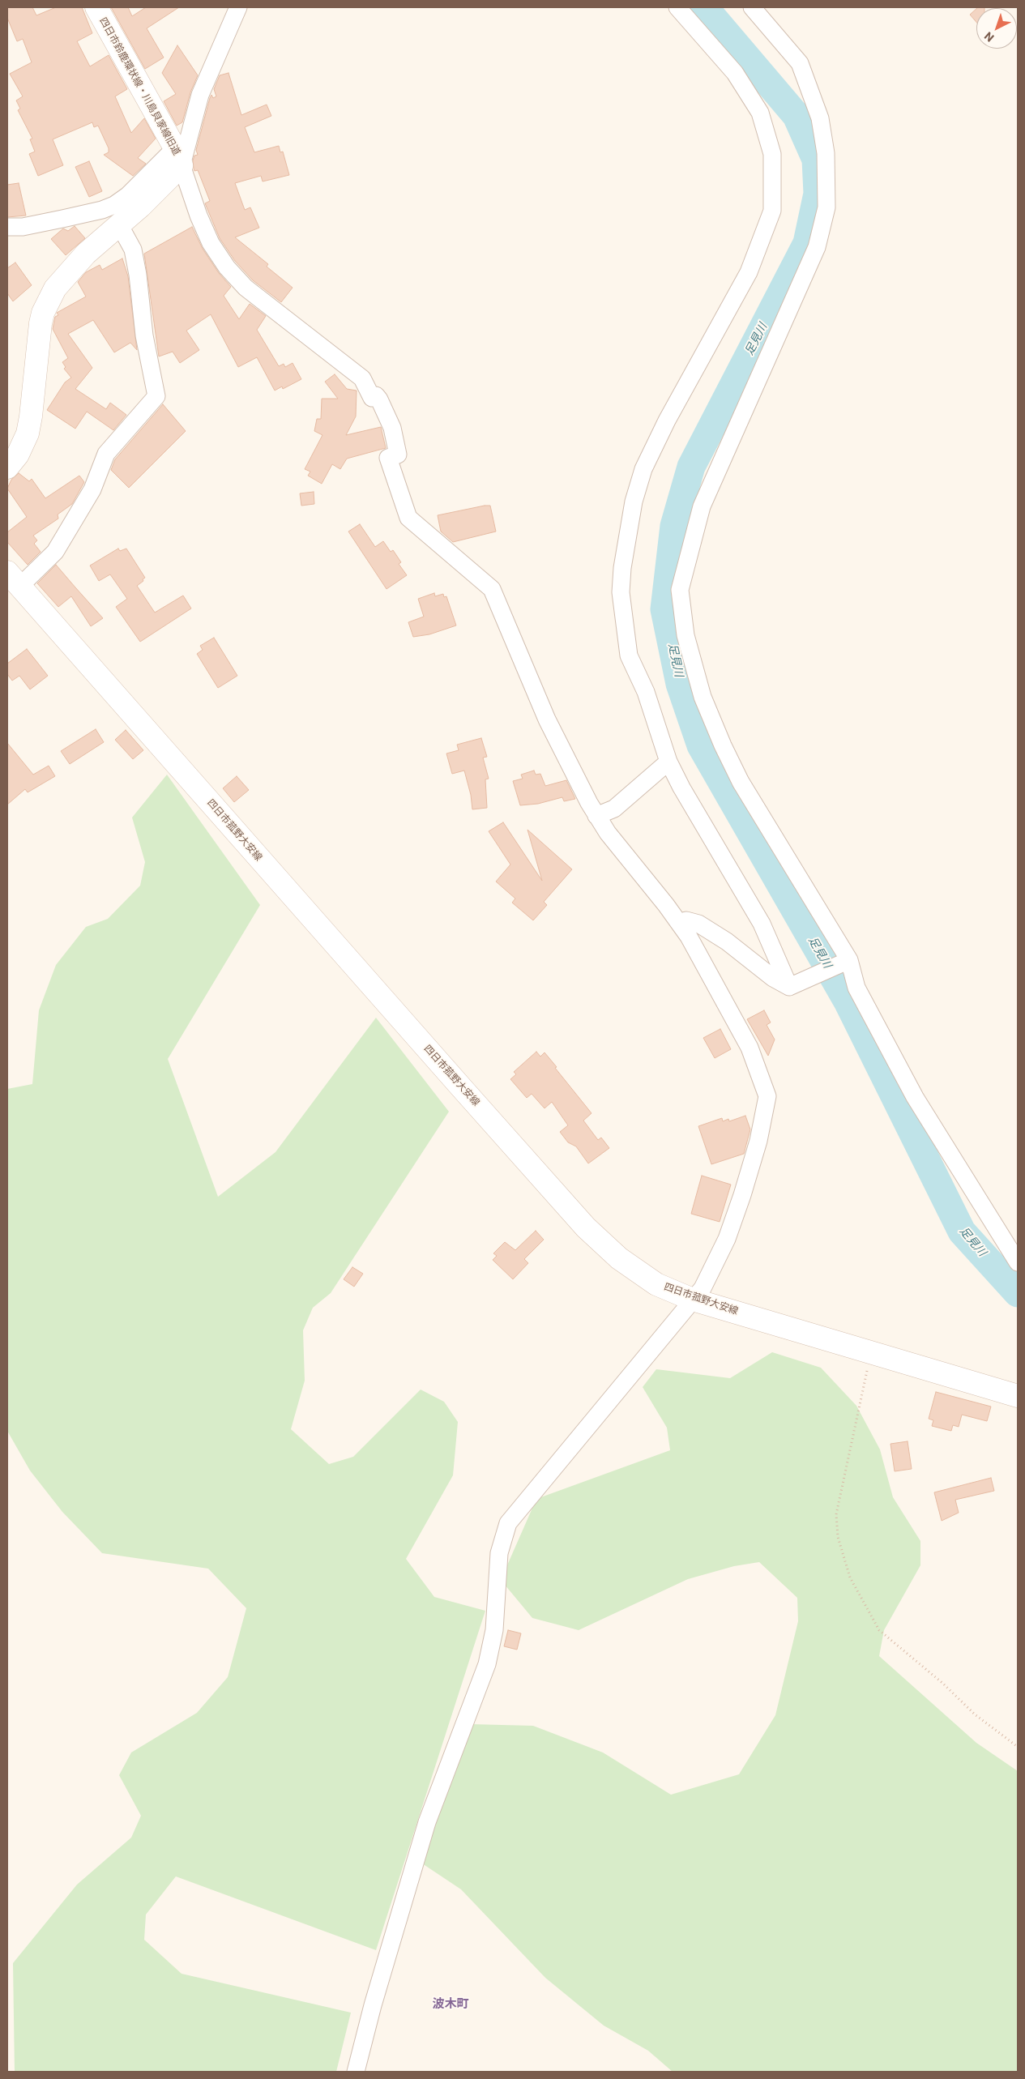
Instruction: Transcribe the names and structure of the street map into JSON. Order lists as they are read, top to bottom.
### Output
{
  "streets": {
    "main road": ["四日市鈴鹿環状線・川島貝家線旧道", "四日市菰野大安線"]
  },
  "districts": ["波木町"],
  "water": ["足見川"],
  "north": "bottom left"
}
